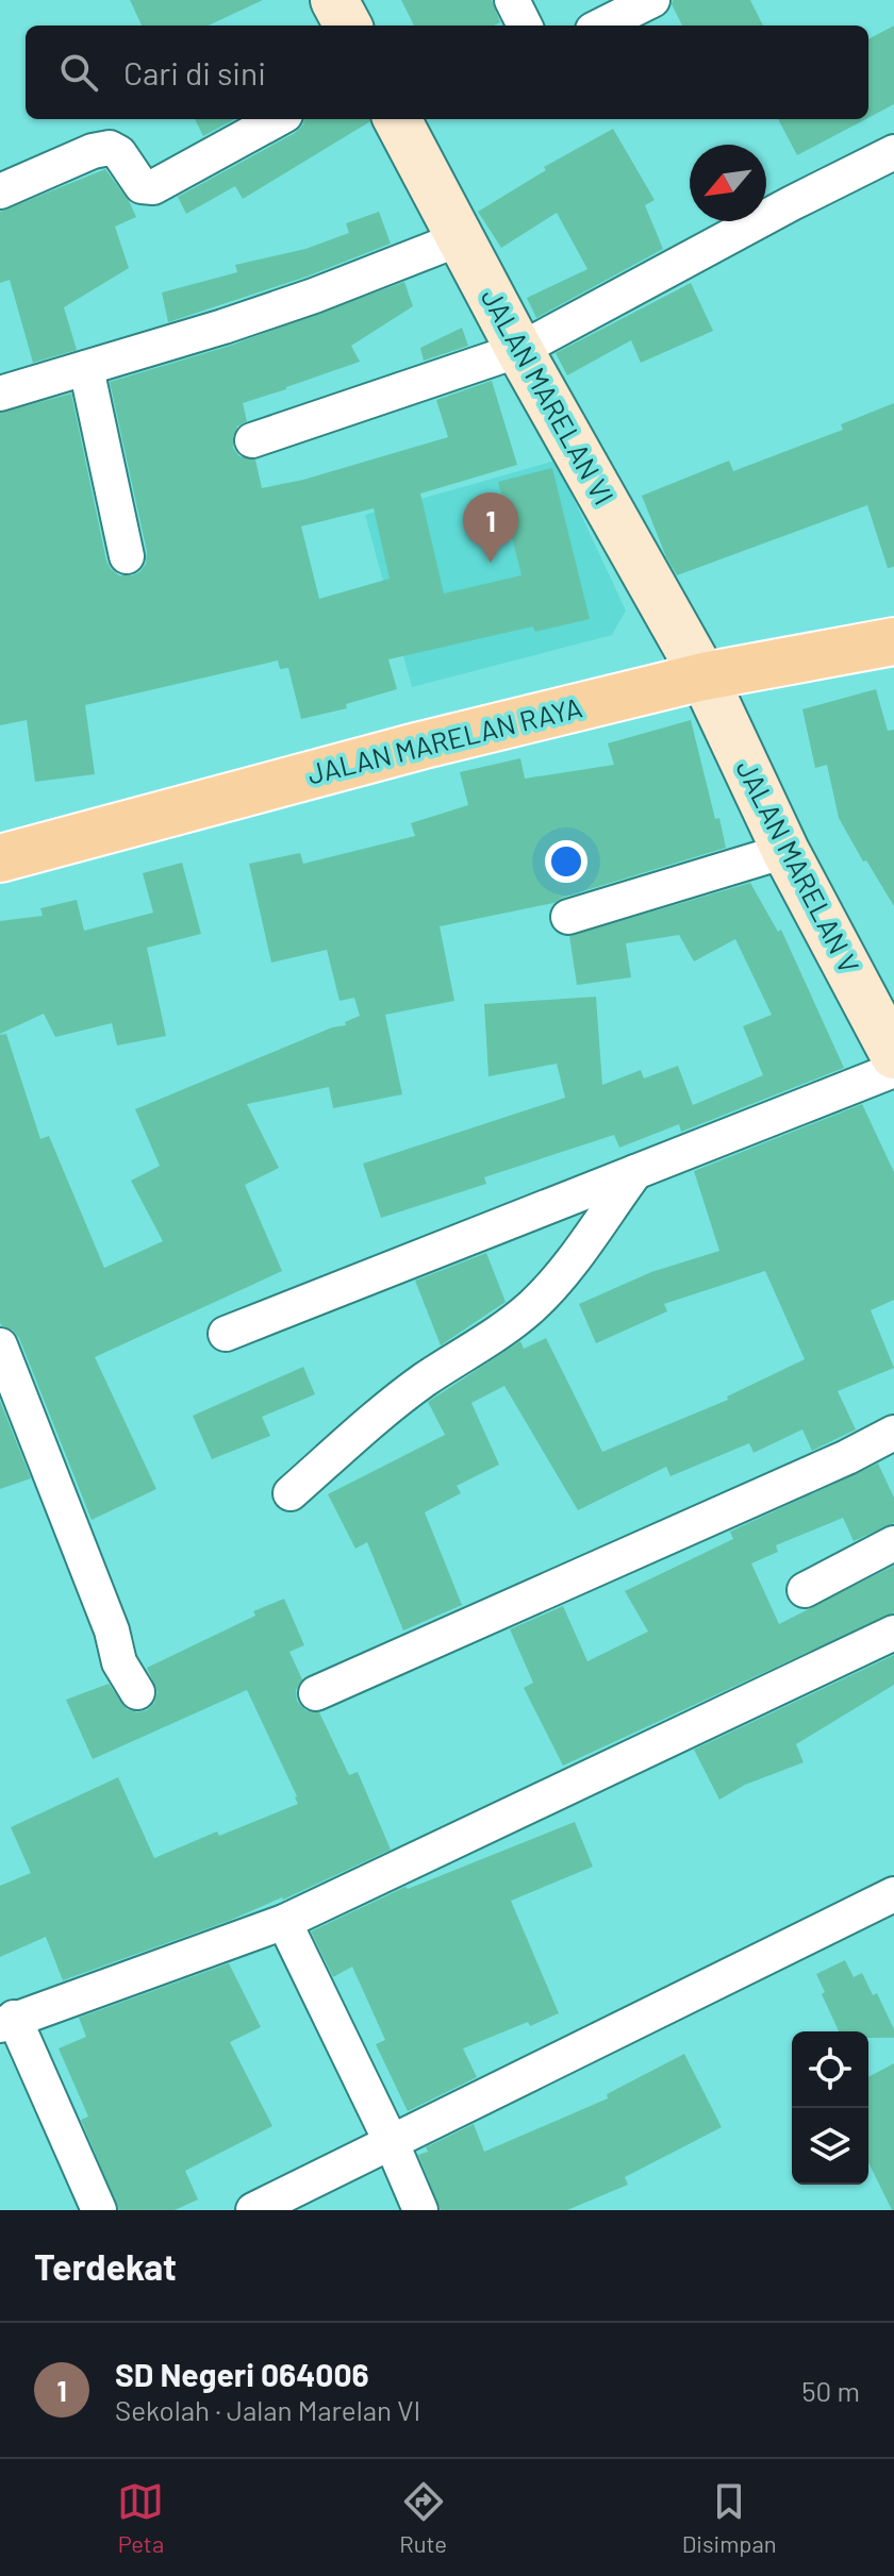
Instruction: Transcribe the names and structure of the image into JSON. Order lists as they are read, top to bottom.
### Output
{
  "streets": {
    "main road": ["JALAN MARELAN RAYA"],
    "street": ["JALAN MARELAN VI", "JALAN MARELAN V"]
  },
  "crossings": [
    ["JALAN MARELAN VI", "JALAN MARELAN RAYA"],
    ["JALAN MARELAN VI", "JALAN MARELAN V"],
    ["JALAN MARELAN RAYA", "JALAN MARELAN V"]
  ],
  "north": "bottom left",
  "page": {
    "search": "Cari di sini",
    "pins": "1",
    "heading": "Terdekat",
    "list": [
      {
        "mark": "1",
        "name": "SD Negeri 064006",
        "note": "Sekolah · Jalan Marelan VI",
        "value": "50 m"
      }
    ],
    "nav": ["Peta", "Rute", "Disimpan"]
  }
}
